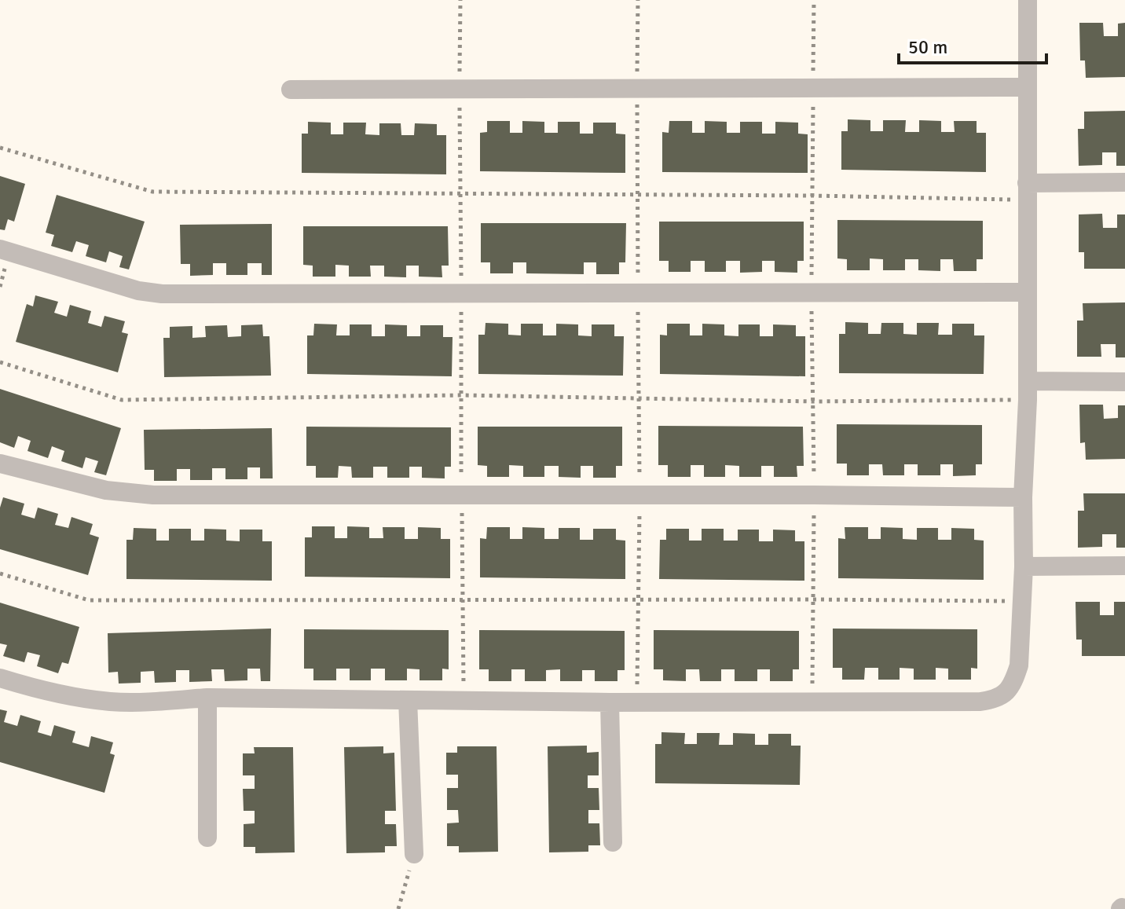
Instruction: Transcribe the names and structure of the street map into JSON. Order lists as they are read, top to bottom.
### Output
{
  "scale_bar": "50 m"
}
